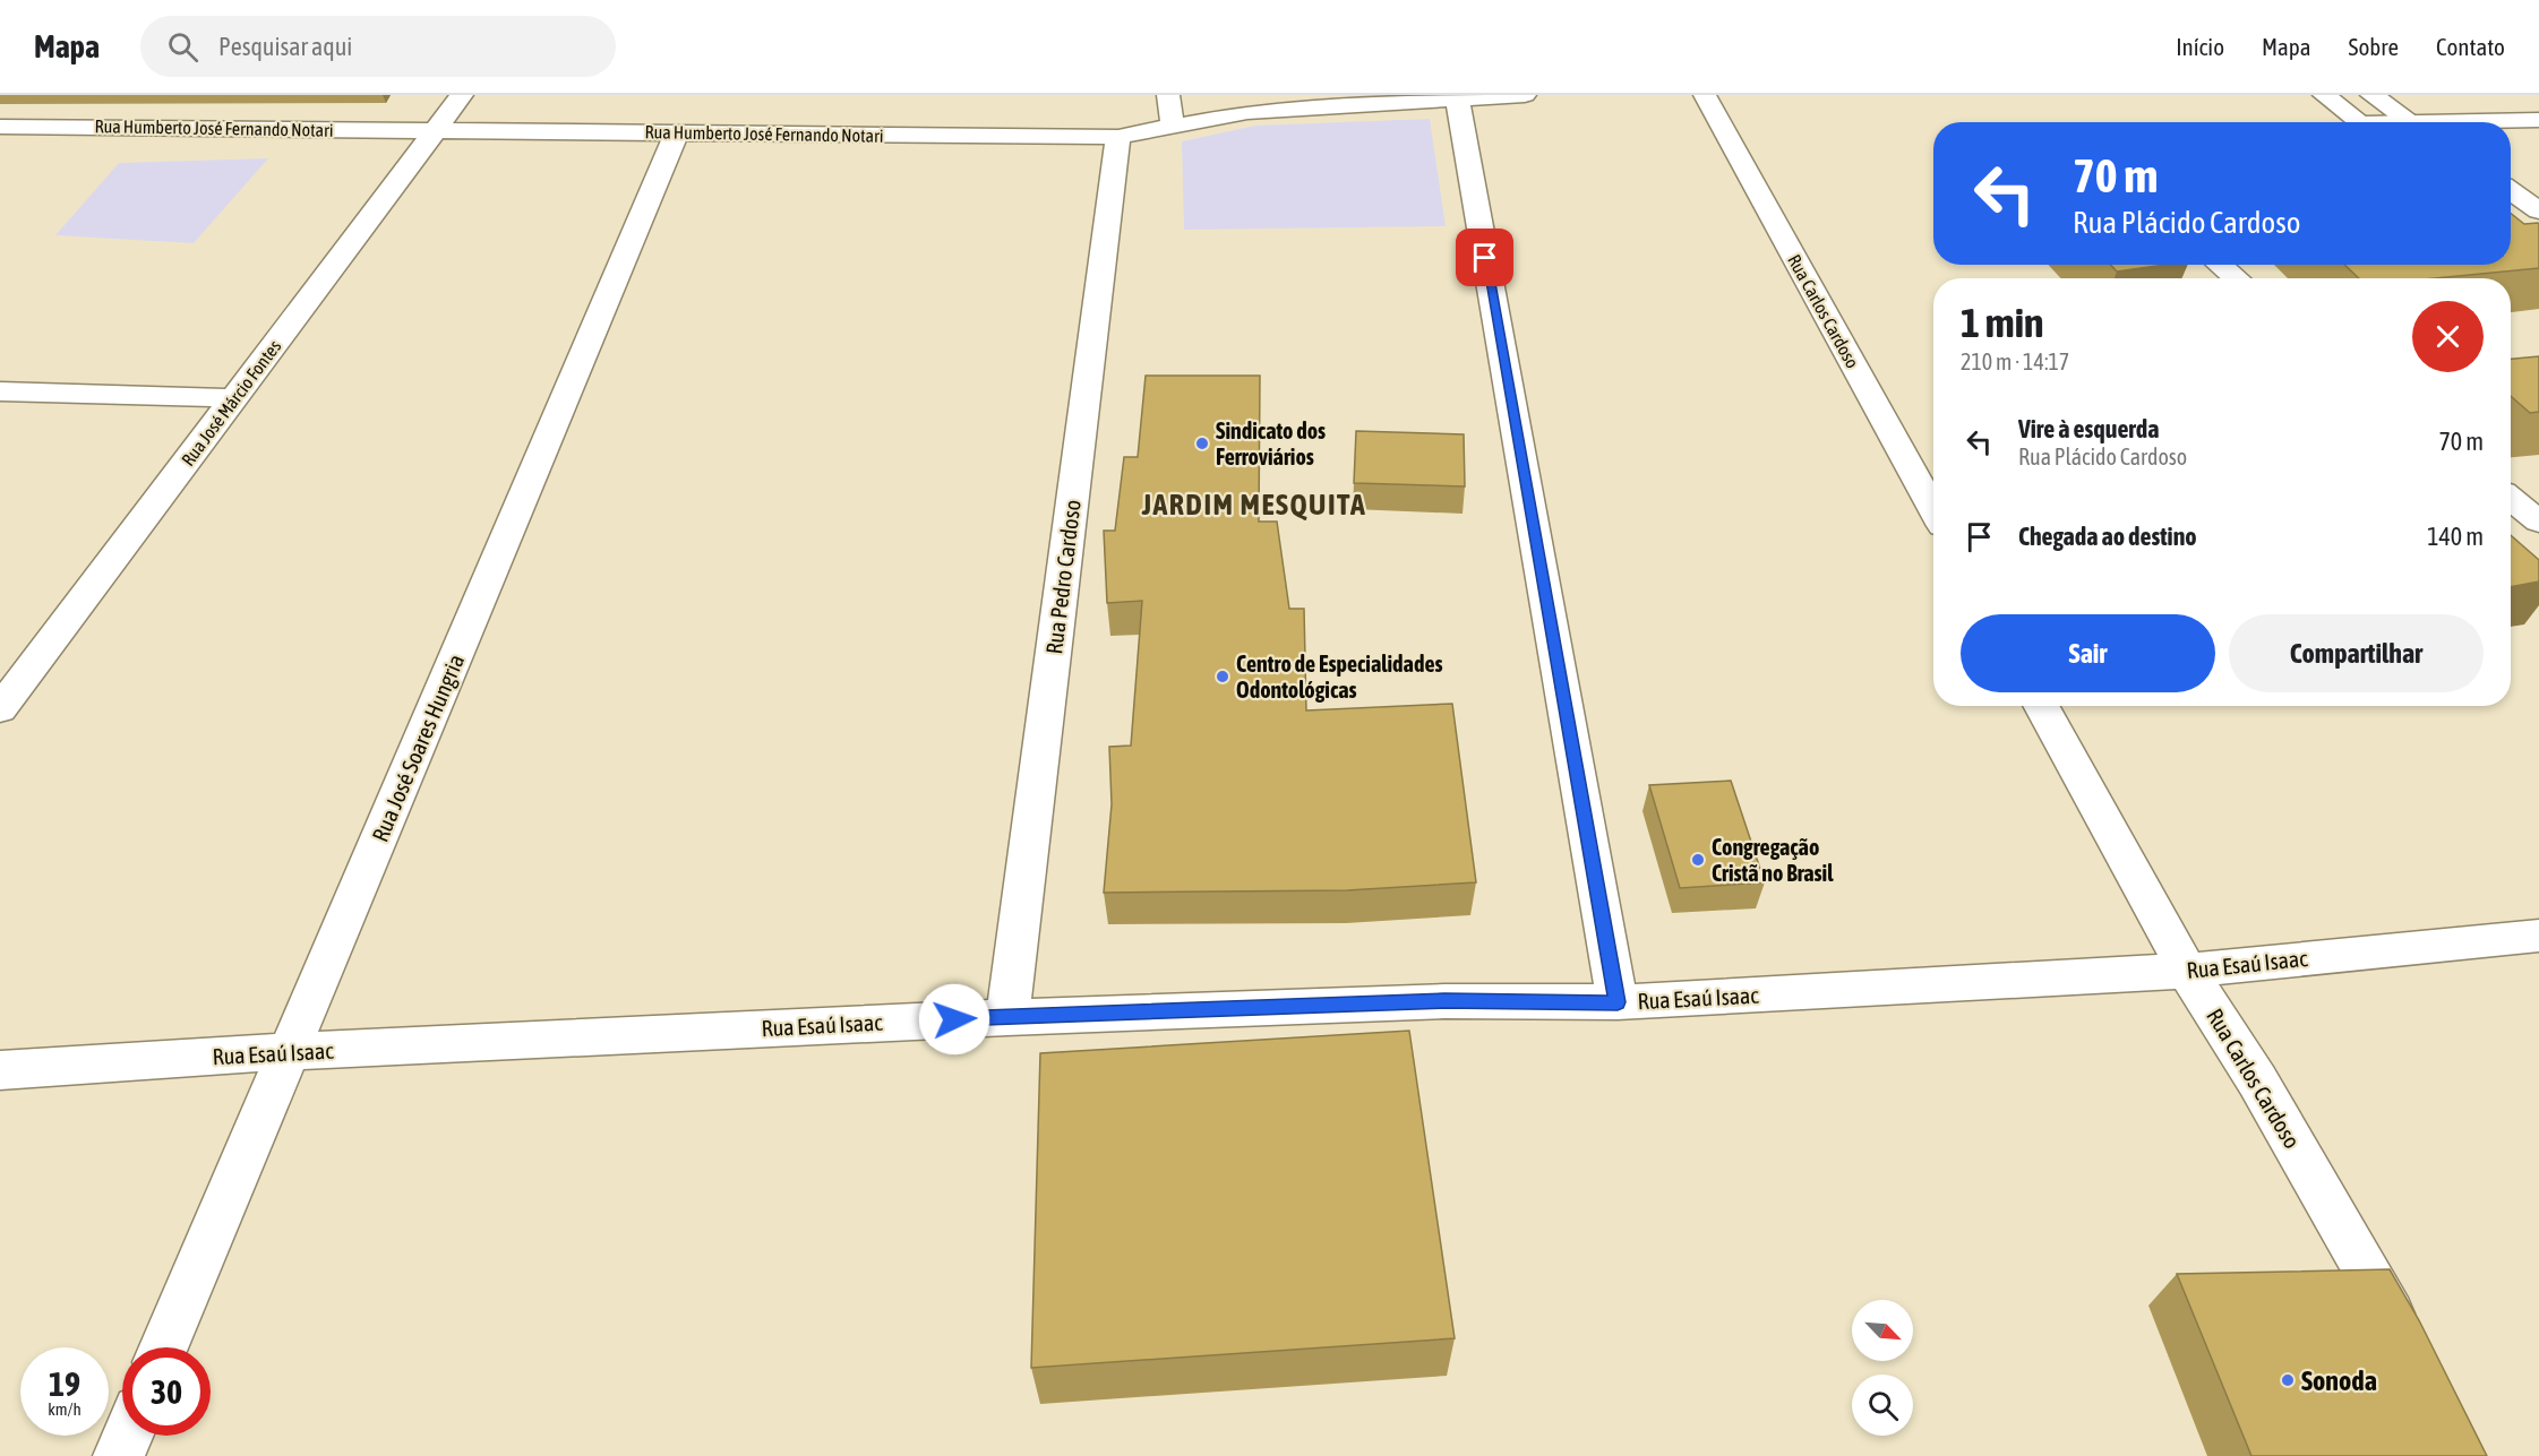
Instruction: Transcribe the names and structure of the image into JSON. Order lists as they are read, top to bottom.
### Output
{
  "streets": {
    "street": [
      "Rua Humberto José Fernando Notari",
      "Rua Carlos Cardoso",
      "Rua José Márcio Fontes",
      "Rua Pedro Cardoso",
      "Rua José Soares Hungria",
      "Rua Esaú Isaac"
    ]
  },
  "crossings": [
    ["Rua Humberto José Fernando Notari", "Rua José Márcio Fontes"],
    ["Rua Humberto José Fernando Notari", "Rua Pedro Cardoso"],
    ["Rua Humberto José Fernando Notari", "Rua José Soares Hungria"],
    ["Rua Carlos Cardoso", "Rua Esaú Isaac"],
    ["Rua Pedro Cardoso", "Rua Esaú Isaac"],
    ["Rua José Soares Hungria", "Rua Esaú Isaac"]
  ],
  "districts": ["JARDIM MESQUITA"],
  "places": [
    "Sindicato dos Ferroviários",
    "Centro de Especialidades Odontológicas",
    "Congregação Cristã no Brasil",
    "Sonoda"
  ],
  "north": "bottom right",
  "page": {
    "header": "Mapa",
    "search": "Pesquisar aqui",
    "nav": [
      "Início",
      "Mapa",
      "Sobre",
      "Contato"
    ],
    "turn": ["70 m", "Rua Plácido Cardoso"],
    "heading": ["1 min", "210 m · 14:17"],
    "list": [
      {
        "name": "Vire à esquerda",
        "note": "Rua Plácido Cardoso",
        "value": "70 m"
      },
      {
        "name": "Chegada ao destino",
        "value": "140 m"
      }
    ],
    "buttons": ["Sair", "Compartilhar"],
    "speed": "19 km/h",
    "limit": "30"
  }
}
